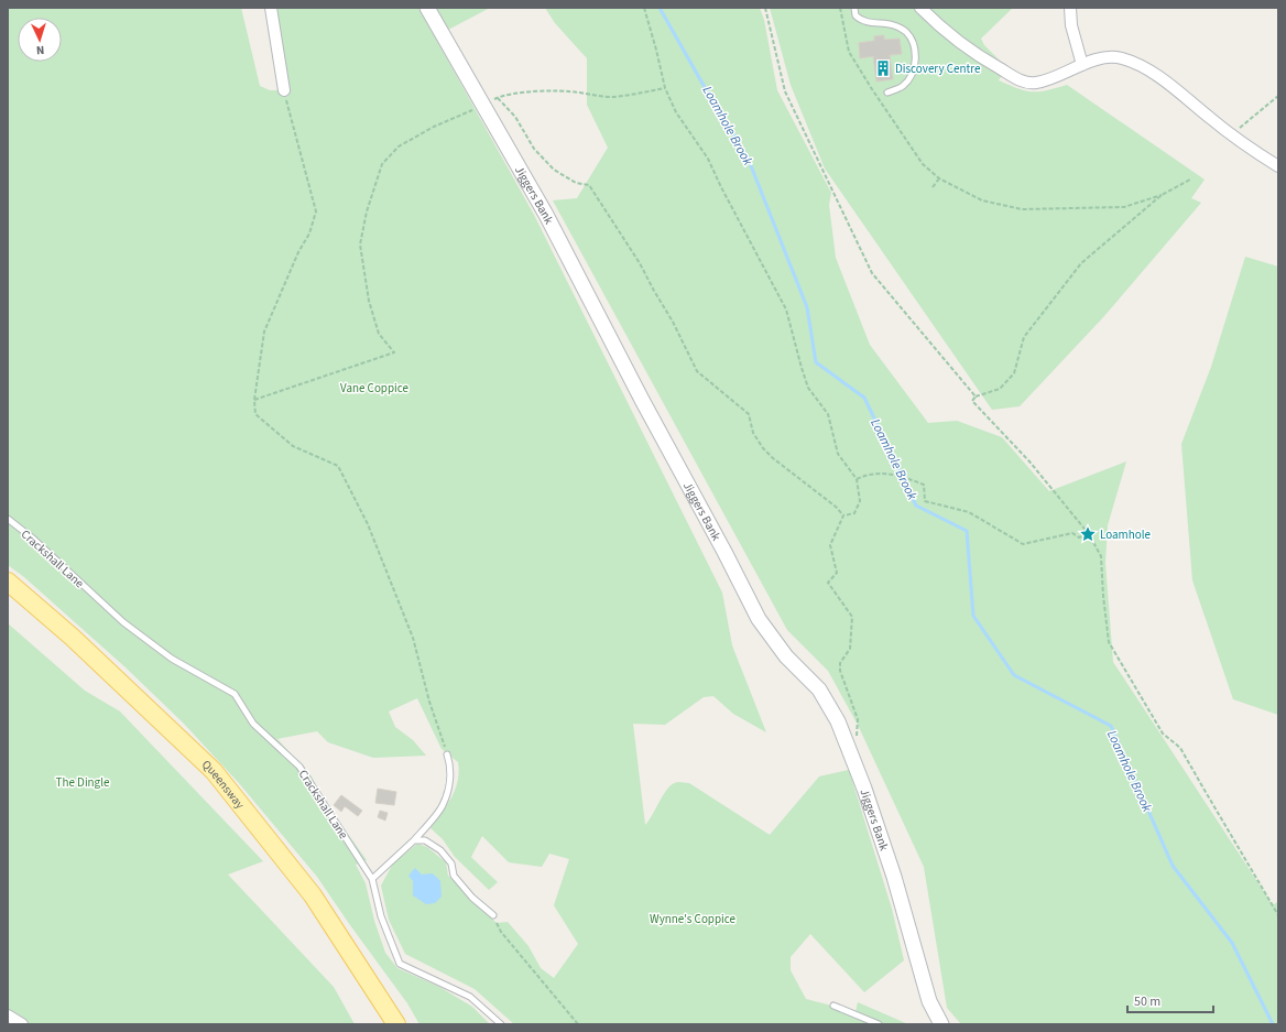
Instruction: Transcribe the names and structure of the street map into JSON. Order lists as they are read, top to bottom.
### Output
{
  "streets": {
    "main road": ["Queensway"],
    "street": ["Jiggers Bank"],
    "lane": ["Crackshall Lane"]
  },
  "water": ["Loamhole Brook"],
  "parks": ["Vane Coppice", "The Dingle", "Wynne's Coppice"],
  "places": {
    "building": ["Discovery Centre"],
    "place": ["Loamhole"]
  },
  "scale_bar": "50 m",
  "north": "bottom"
}
